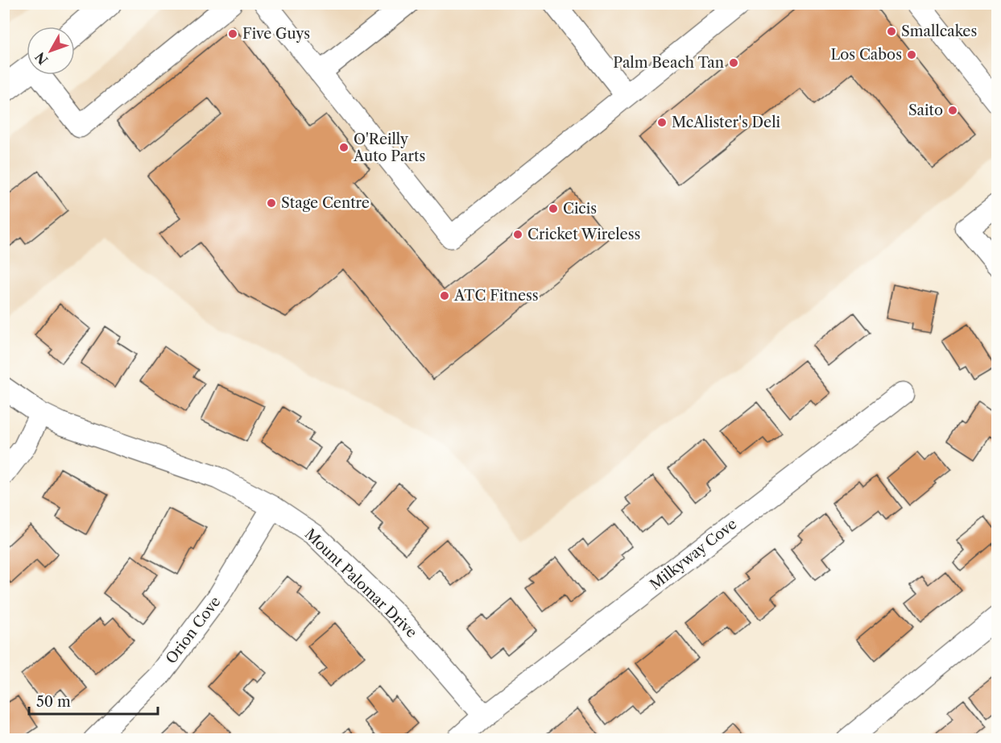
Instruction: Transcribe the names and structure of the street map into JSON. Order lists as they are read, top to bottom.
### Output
{
  "streets": {
    "street": ["Milkyway Cove", "Mount Palomar Drive", "Orion Cove"]
  },
  "crossings": [
    ["Milkyway Cove", "Mount Palomar Drive"],
    ["Mount Palomar Drive", "Orion Cove"]
  ],
  "places": [
    "Smallcakes",
    "Five Guys",
    "Los Cabos",
    "Palm Beach Tan",
    "Saito",
    "McAlister's Deli",
    "O'Reilly Auto Parts",
    "Stage Centre",
    "Cicis",
    "Cricket Wireless",
    "ATC Fitness"
  ],
  "scale_bar": "50 m",
  "north": "bottom left"
}
